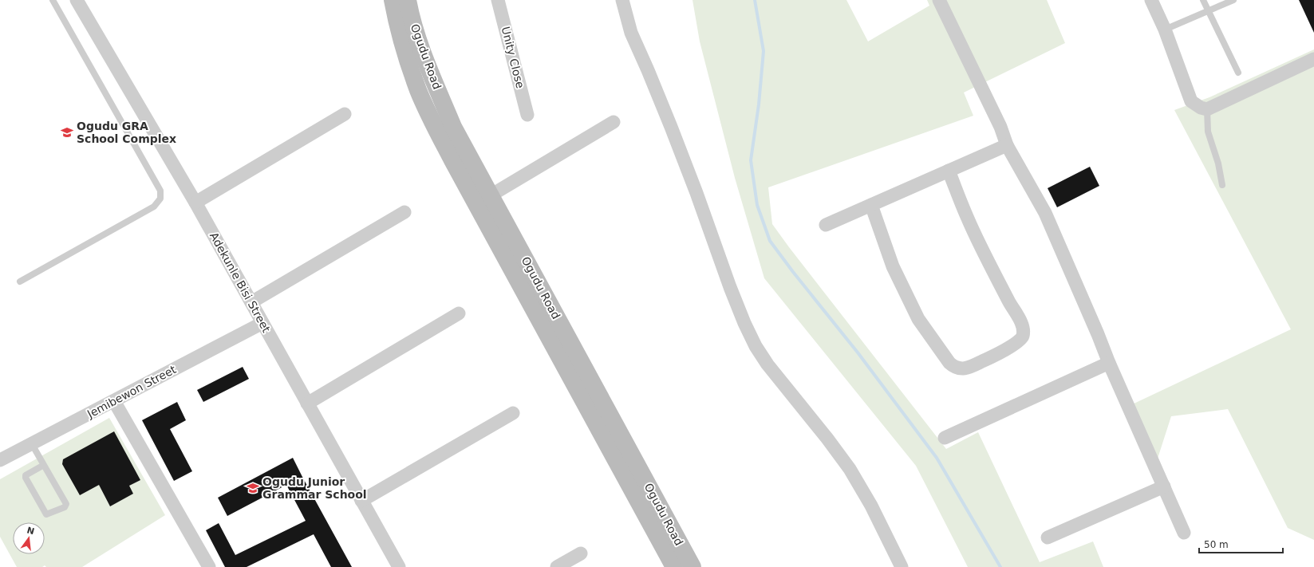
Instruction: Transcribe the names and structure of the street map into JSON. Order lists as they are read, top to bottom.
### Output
{
  "streets": {
    "main road": ["Ogudu Road"],
    "street": ["Unity Close", "Adekunle Bisi Street", "Jemibewon Street"]
  },
  "crossings": [
    ["Adekunle Bisi Street", "Jemibewon Street"]
  ],
  "places": {
    "school or university": ["Ogudu GRA School Complex", "Ogudu Junior Grammar School"]
  },
  "scale_bar": "50 m",
  "north": "top"
}
